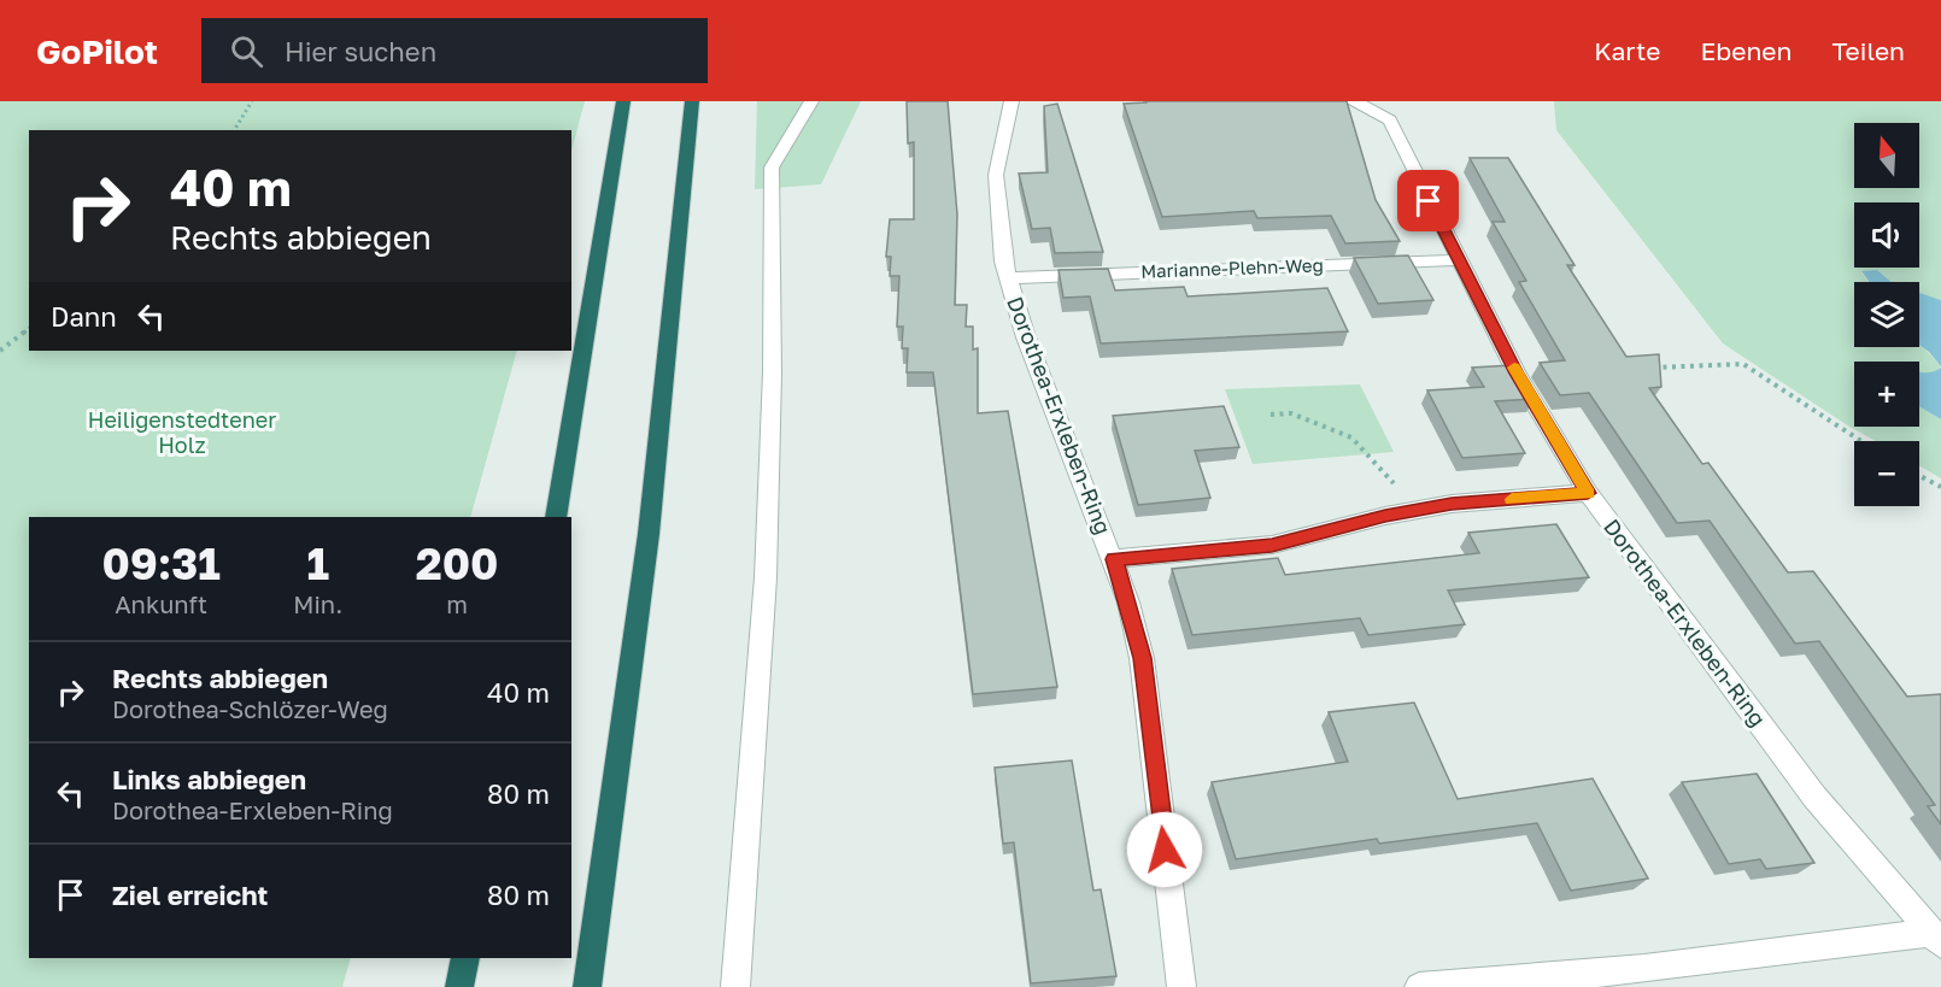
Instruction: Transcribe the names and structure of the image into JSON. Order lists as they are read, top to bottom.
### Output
{
  "streets": {
    "street": ["Marianne-Plehn-Weg", "Dorothea-Erxleben-Ring"]
  },
  "crossings": [
    ["Marianne-Plehn-Weg", "Dorothea-Erxleben-Ring"]
  ],
  "parks": ["Heiligenstedtener Holz"],
  "north": "top",
  "page": {
    "header": "GoPilot",
    "search": "Hier suchen",
    "nav": ["Karte", "Ebenen", "Teilen"],
    "map_buttons": ["+", "−"],
    "turn": ["40 m", "Rechts abbiegen"],
    "then": "Dann",
    "eta": [
      "09:31",
      "Ankunft",
      "1",
      "Min.",
      "200",
      "m"
    ],
    "list": [
      {
        "name": "Rechts abbiegen",
        "note": "Dorothea-Schlözer-Weg",
        "value": "40 m"
      },
      {
        "name": "Links abbiegen",
        "note": "Dorothea-Erxleben-Ring",
        "value": "80 m"
      },
      {
        "name": "Ziel erreicht",
        "value": "80 m"
      }
    ]
  }
}
